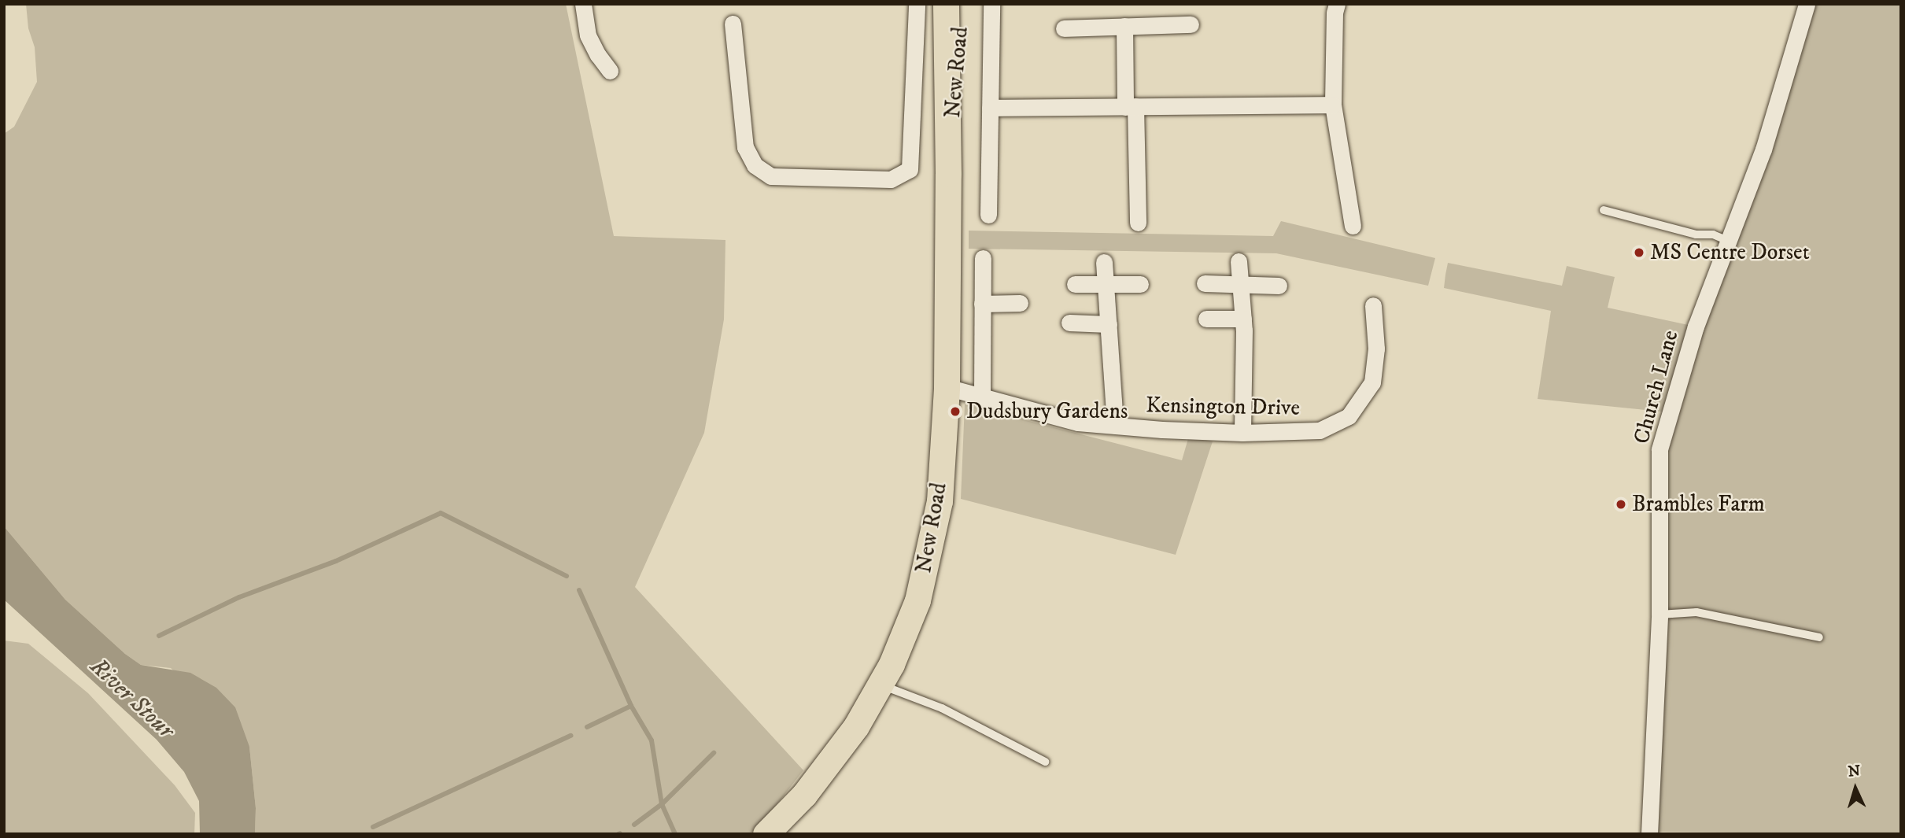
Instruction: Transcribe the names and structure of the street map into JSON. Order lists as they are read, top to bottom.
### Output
{
  "streets": {
    "main road": ["New Road"],
    "street": ["Church Lane", "Kensington Drive"]
  },
  "crossings": [
    ["New Road", "Kensington Drive"]
  ],
  "water": ["River Stour"],
  "places": ["MS Centre Dorset", "Dudsbury Gardens", "Brambles Farm"],
  "north": "top"
}
